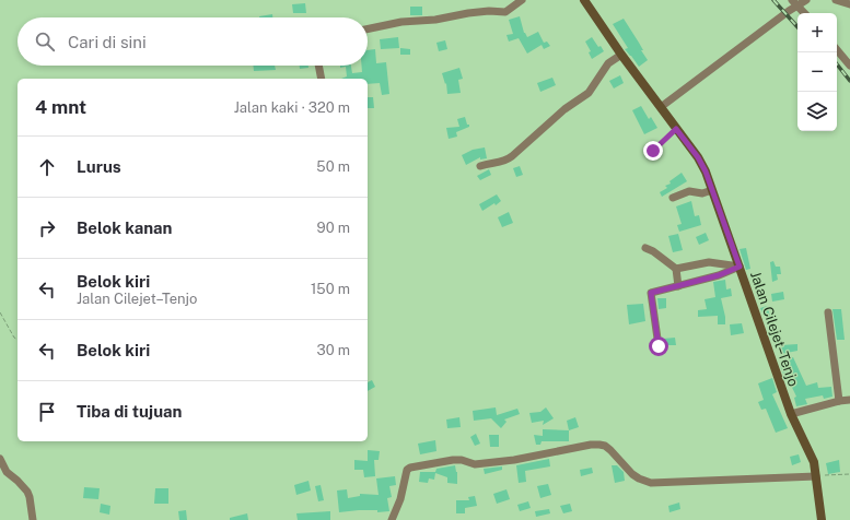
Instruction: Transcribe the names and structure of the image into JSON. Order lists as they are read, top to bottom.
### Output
{
  "streets": {
    "main road": ["Jalan Cilejet–Tenjo"]
  },
  "page": {
    "map_buttons": ["+", "−"],
    "search": "Cari di sini",
    "heading": ["4 mnt", "Jalan kaki · 320 m"],
    "list": [
      ["Lurus", "50 m"],
      ["Belok kanan", "90 m"],
      ["Belok kiri", "Jalan Cilejet–Tenjo", "150 m"],
      ["Belok kiri", "30 m"],
      "Tiba di tujuan"
    ]
  }
}
